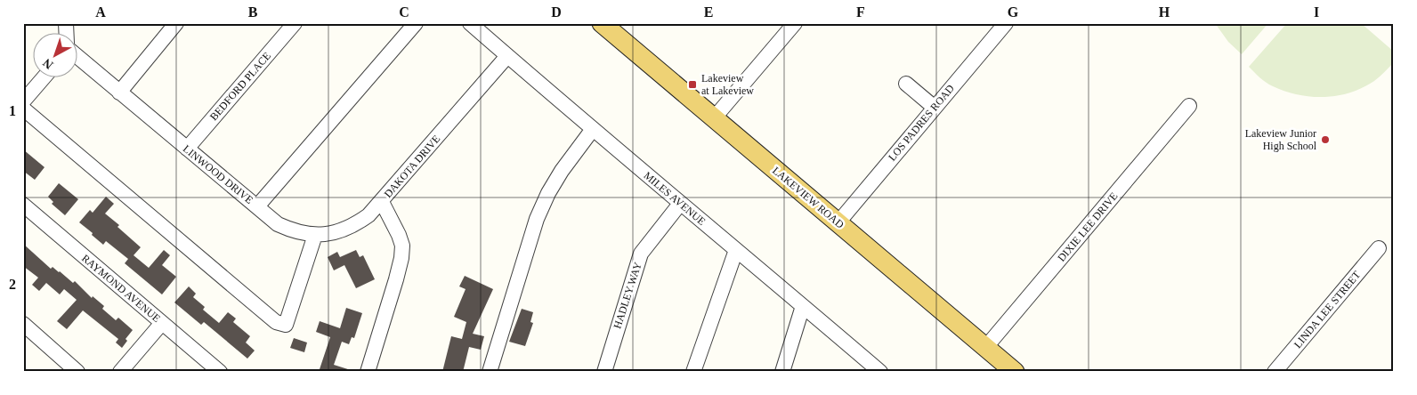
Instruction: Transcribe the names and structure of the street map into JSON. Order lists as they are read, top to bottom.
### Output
{
  "streets": {
    "main road": ["LAKEVIEW ROAD"],
    "street": [
      "BEDFORD PLACE",
      "LOS PADRES ROAD",
      "DAKOTA DRIVE",
      "LINWOOD DRIVE",
      "MILES AVENUE",
      "DIXIE LEE DRIVE",
      "RAYMOND AVENUE",
      "HADLEY WAY",
      "LINDA LEE STREET"
    ]
  },
  "crossings": [
    ["BEDFORD PLACE", "LINWOOD DRIVE"],
    ["LOS PADRES ROAD", "LAKEVIEW ROAD"],
    ["DAKOTA DRIVE", "LINWOOD DRIVE"],
    ["DAKOTA DRIVE", "MILES AVENUE"],
    ["LAKEVIEW ROAD", "DIXIE LEE DRIVE"],
    ["MILES AVENUE", "HADLEY WAY"]
  ],
  "places": {
    "transit": ["Lakeview at Lakeview"],
    "other": ["Lakeview Junior High School"]
  },
  "north": "bottom left",
  "grid": {
    "columns": [
      "A",
      "B",
      "C",
      "D",
      "E",
      "F",
      "G",
      "H",
      "I"
    ],
    "rows": ["1", "2"]
  }
}
